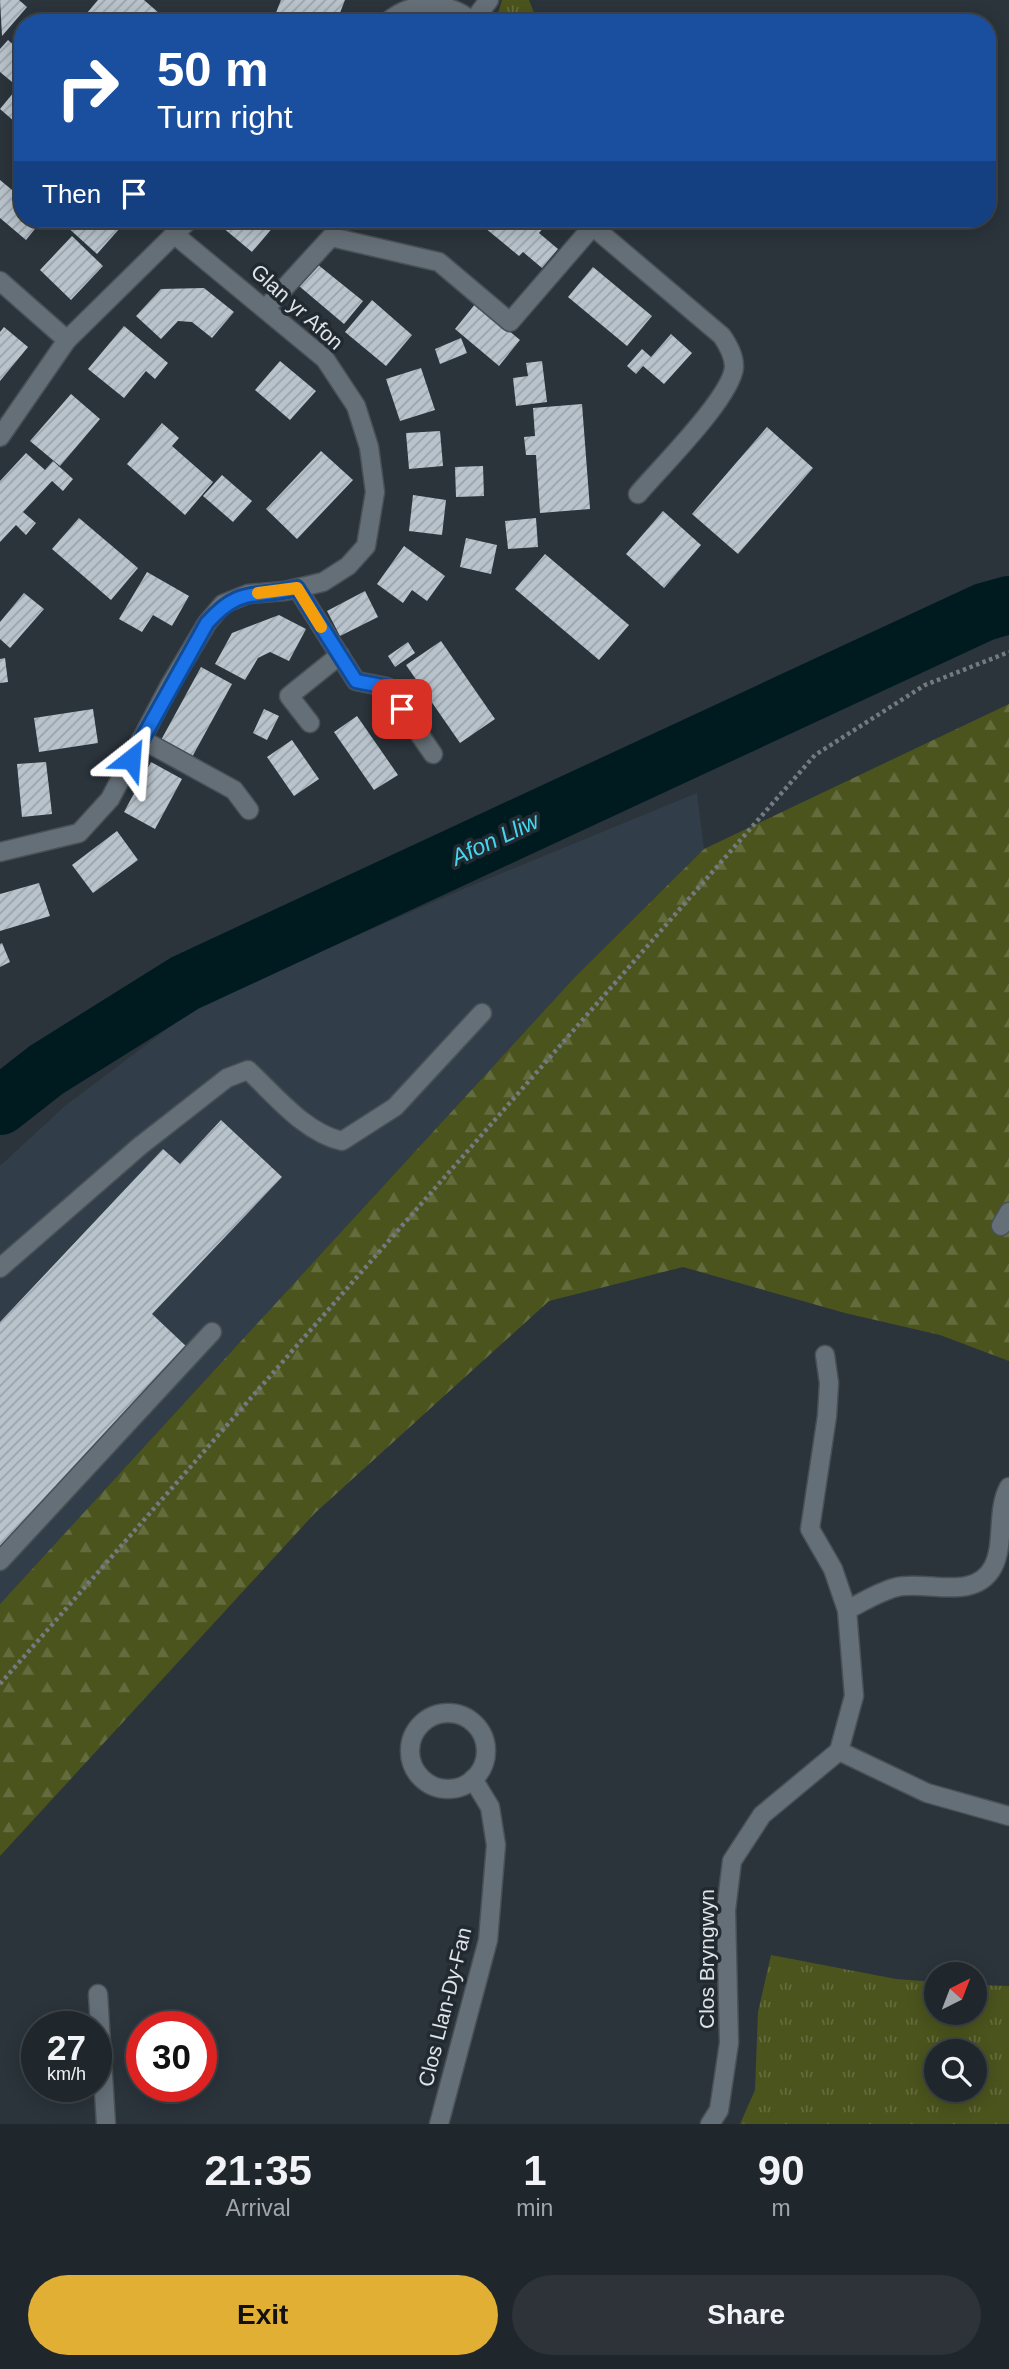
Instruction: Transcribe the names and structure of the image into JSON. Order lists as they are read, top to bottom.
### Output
{
  "streets": {
    "street": ["Glan yr Afon", "Clos Bryngwyn", "Clos Llan-Dy-Fan"]
  },
  "water": ["Afon Lliw"],
  "north": "top right",
  "page": {
    "turn": ["50 m", "Turn right"],
    "then": "Then",
    "speed": "27 km/h",
    "limit": "30",
    "eta": [
      "21:35",
      "Arrival",
      "1",
      "min",
      "90",
      "m"
    ],
    "buttons": ["Exit", "Share"]
  }
}
